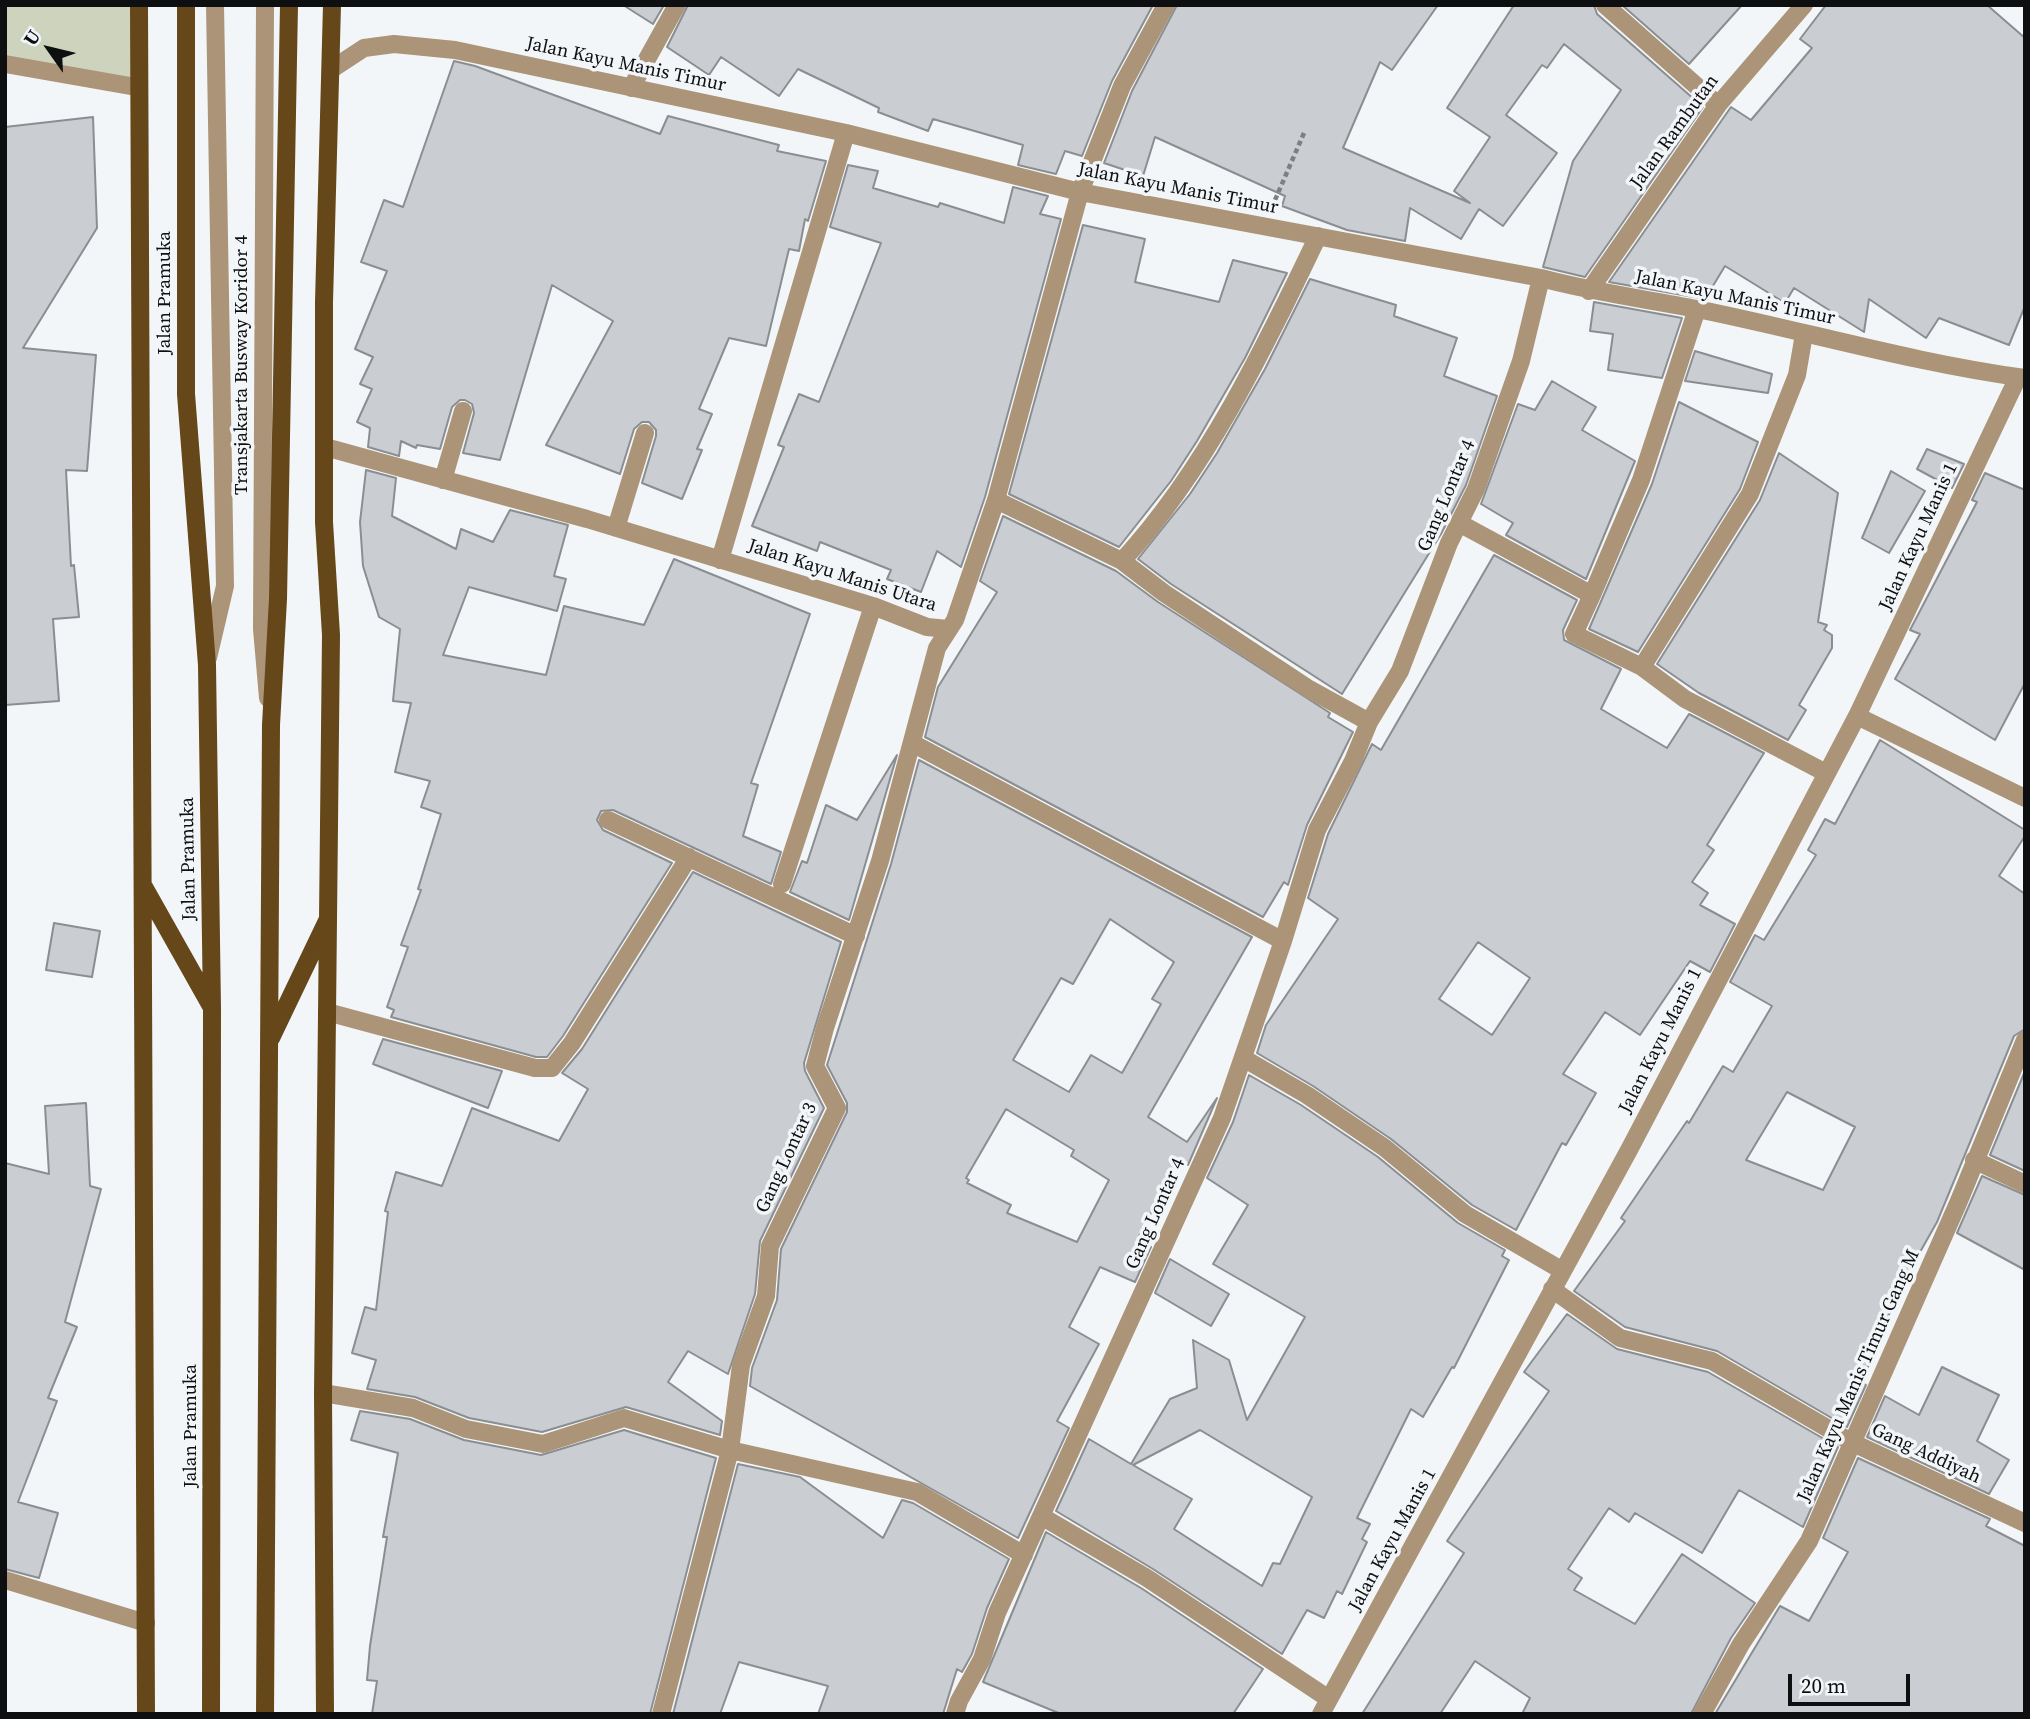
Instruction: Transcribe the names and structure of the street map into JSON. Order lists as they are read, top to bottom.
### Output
{
  "streets": {
    "main road": ["Jalan Pramuka"],
    "street": [
      "Jalan Kayu Manis Timur",
      "Jalan Rambutan",
      "Transjakarta Busway Koridor 4",
      "Gang Lontar 4",
      "Jalan Kayu Manis 1",
      "Jalan Kayu Manis Utara",
      "Gang Lontar 3",
      "Jalan Kayu Manis Timur Gang M",
      "Gang Addiyah"
    ]
  },
  "crossings": [
    ["Jalan Kayu Manis Timur", "Jalan Rambutan"],
    ["Jalan Kayu Manis Timur", "Gang Lontar 4"],
    ["Jalan Kayu Manis Timur", "Jalan Kayu Manis 1"],
    ["Jalan Kayu Manis Timur", "Jalan Kayu Manis Utara"],
    ["Jalan Pramuka", "Transjakarta Busway Koridor 4"],
    ["Jalan Kayu Manis 1", "Gang Addiyah"],
    ["Jalan Kayu Manis Utara", "Gang Lontar 3"],
    ["Jalan Kayu Manis Timur Gang M", "Gang Addiyah"]
  ],
  "scale_bar": "20 m",
  "north": "top left"
}
